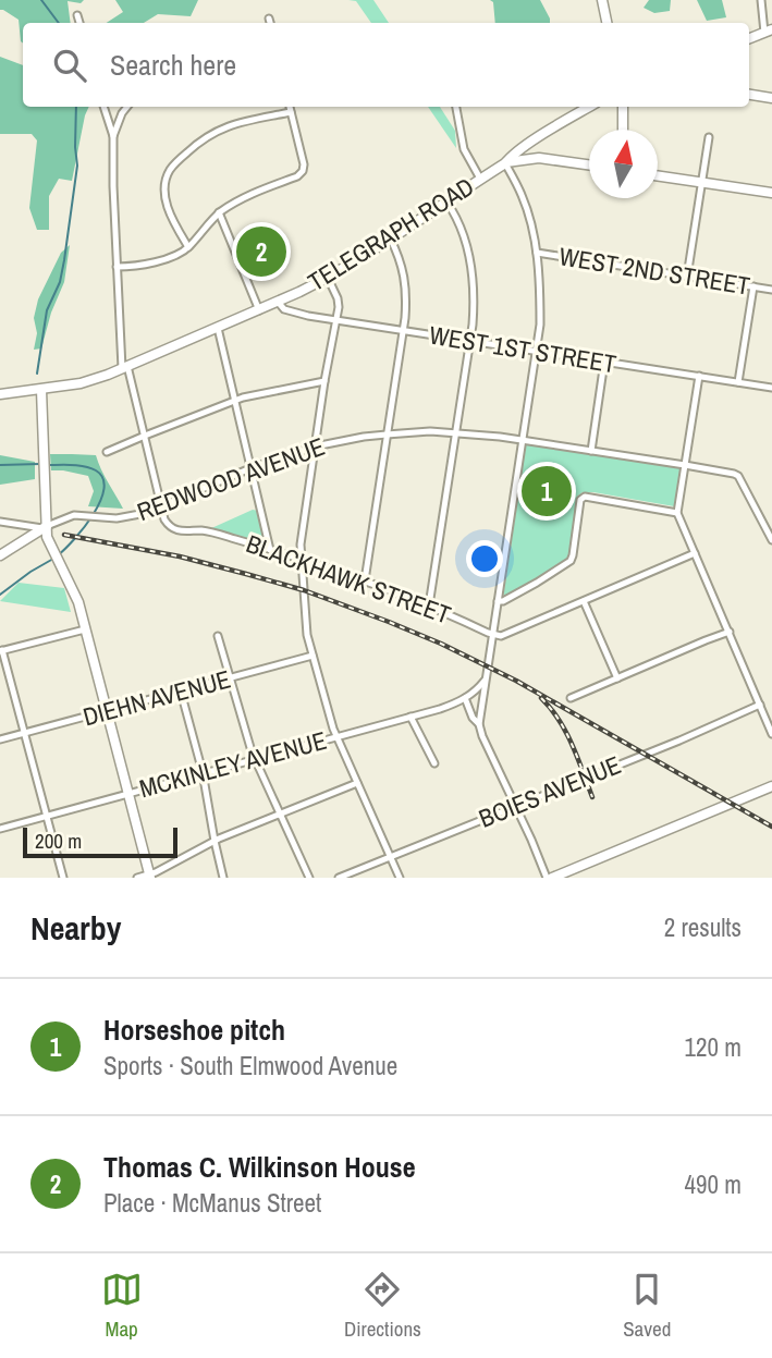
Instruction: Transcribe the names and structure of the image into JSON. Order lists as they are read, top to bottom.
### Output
{
  "streets": {
    "street": [
      "TELEGRAPH ROAD",
      "WEST 2ND STREET",
      "WEST 1ST STREET",
      "REDWOOD AVENUE",
      "BLACKHAWK STREET",
      "DIEHN AVENUE",
      "MCKINLEY AVENUE",
      "BOIES AVENUE"
    ]
  },
  "crossings": [
    ["TELEGRAPH ROAD", "WEST 1ST STREET"],
    ["REDWOOD AVENUE", "BLACKHAWK STREET"]
  ],
  "scale_bar": "200 m",
  "north": "top",
  "page": {
    "search": "Search here",
    "pins": ["2", "1"],
    "scale": "200 m",
    "heading": ["Nearby", "2 results"],
    "list": [
      {
        "mark": "1",
        "name": "Horseshoe pitch",
        "note": "Sports · South Elmwood Avenue",
        "value": "120 m"
      },
      {
        "mark": "2",
        "name": "Thomas C. Wilkinson House",
        "note": "Place · McManus Street",
        "value": "490 m"
      }
    ],
    "nav": ["Map", "Directions", "Saved"]
  }
}
